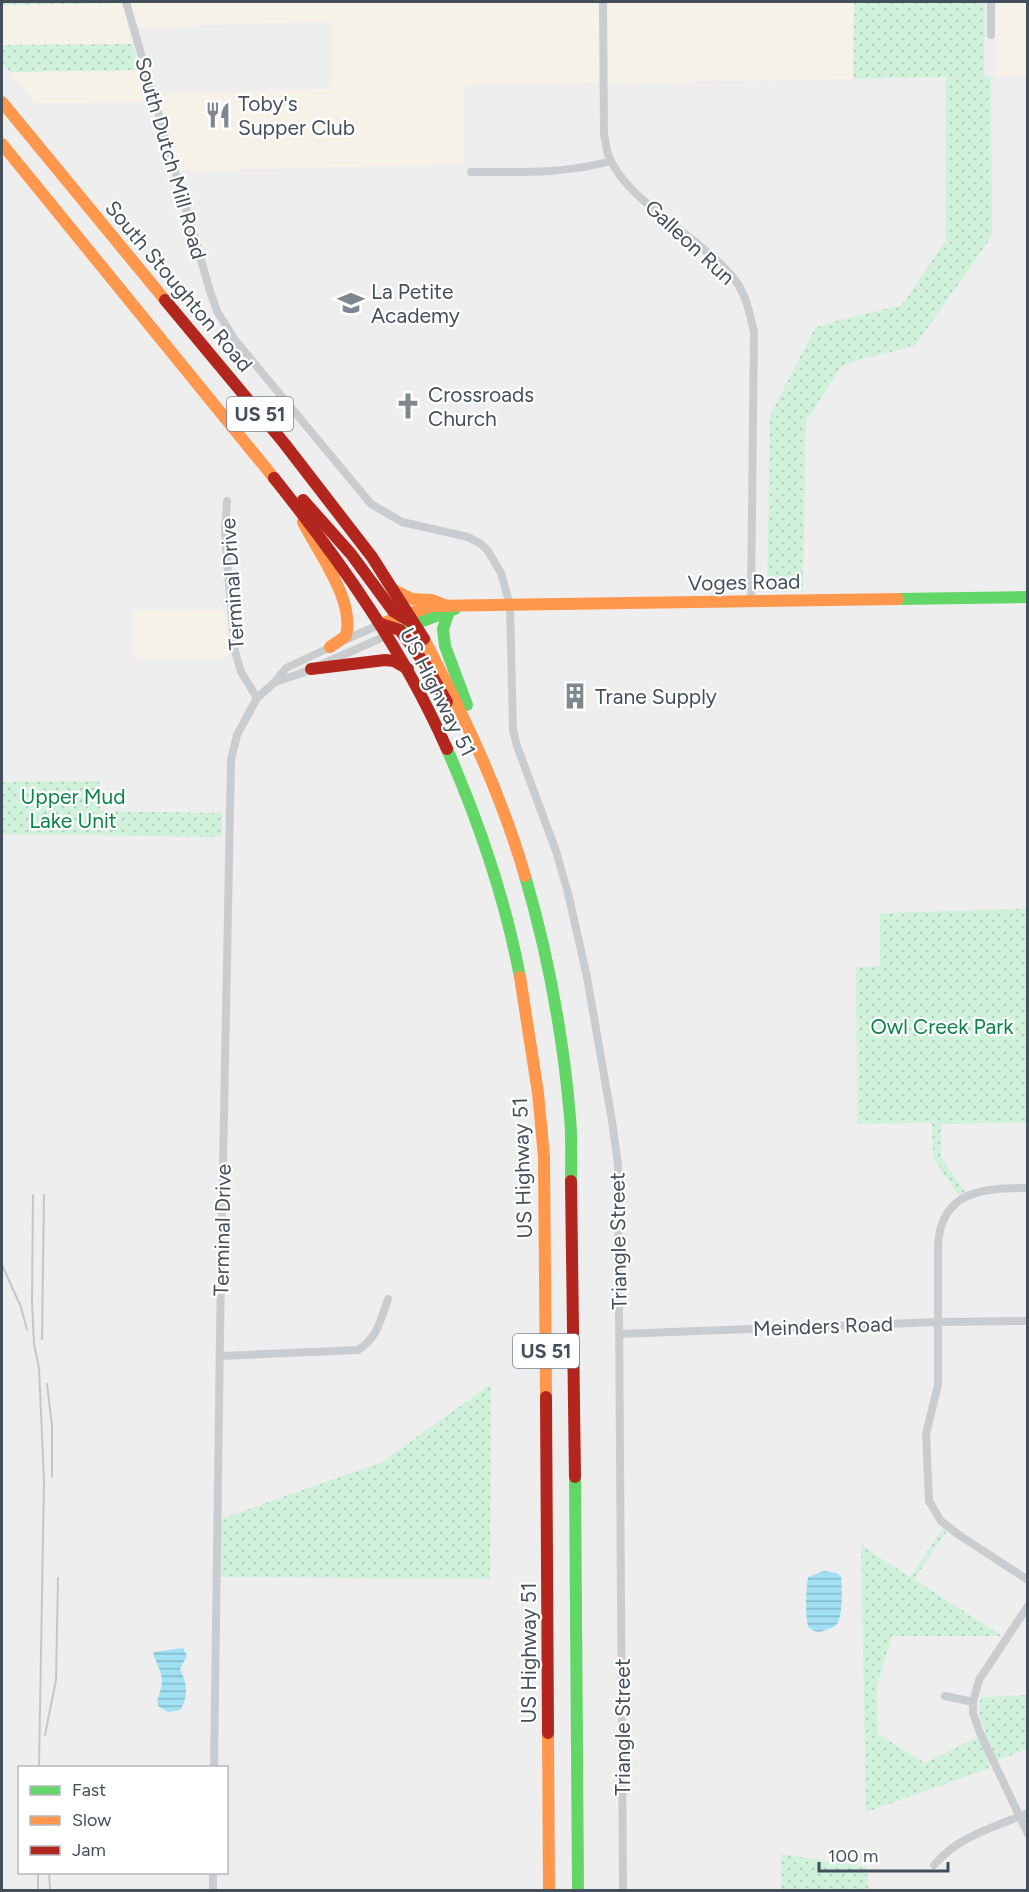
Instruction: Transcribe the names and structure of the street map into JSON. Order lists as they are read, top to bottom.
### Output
{
  "streets": {
    "main road": [
      "South Stoughton Road",
      "US 51",
      "Voges Road",
      "US Highway 51"
    ],
    "street": [
      "South Dutch Mill Road",
      "Galleon Run",
      "Terminal Drive",
      "Triangle Street",
      "Meinders Road"
    ]
  },
  "crossings": [
    ["South Dutch Mill Road", "Voges Road"],
    ["South Dutch Mill Road", "Triangle Street"],
    ["Galleon Run", "Voges Road"],
    ["South Stoughton Road", "Voges Road"],
    ["South Stoughton Road", "US Highway 51"],
    ["US 51", "US Highway 51"],
    ["Voges Road", "Terminal Drive"],
    ["Voges Road", "US Highway 51"],
    ["Voges Road", "Triangle Street"],
    ["Terminal Drive", "US Highway 51"],
    ["Triangle Street", "Meinders Road"]
  ],
  "parks": ["Upper Mud Lake Unit", "Owl Creek Park"],
  "places": {
    "restaurant": ["Toby's Supper Club"],
    "school or university": ["La Petite Academy"],
    "church": ["Crossroads Church"],
    "building": ["Trane Supply"]
  },
  "legend": ["Fast", "Slow", "Jam"],
  "scale_bar": "100 m"
}
